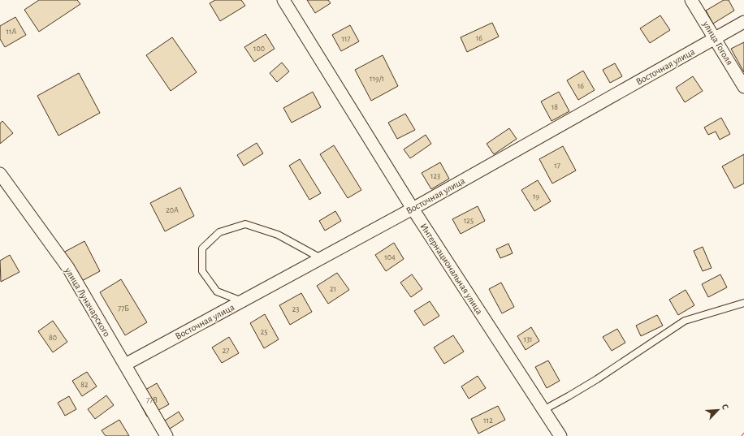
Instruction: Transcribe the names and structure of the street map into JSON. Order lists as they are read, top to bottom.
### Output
{
  "streets": {
    "street": [
      "улица Гоголя",
      "Восточная улица",
      "Интернациональная улица",
      "улица Луначарского"
    ]
  },
  "crossings": [
    ["улица Гоголя", "Восточная улица"],
    ["Восточная улица", "Интернациональная улица"],
    ["Восточная улица", "улица Луначарского"]
  ],
  "house_numbers": [
    "11А",
    "16",
    "117",
    "100",
    "119/1",
    "16",
    "18",
    "17",
    "123",
    "19",
    "20А",
    "125",
    "104",
    "21",
    "77Б",
    "23",
    "25",
    "80",
    "131",
    "27",
    "82",
    "77В",
    "112"
  ],
  "north": "top right"
}
